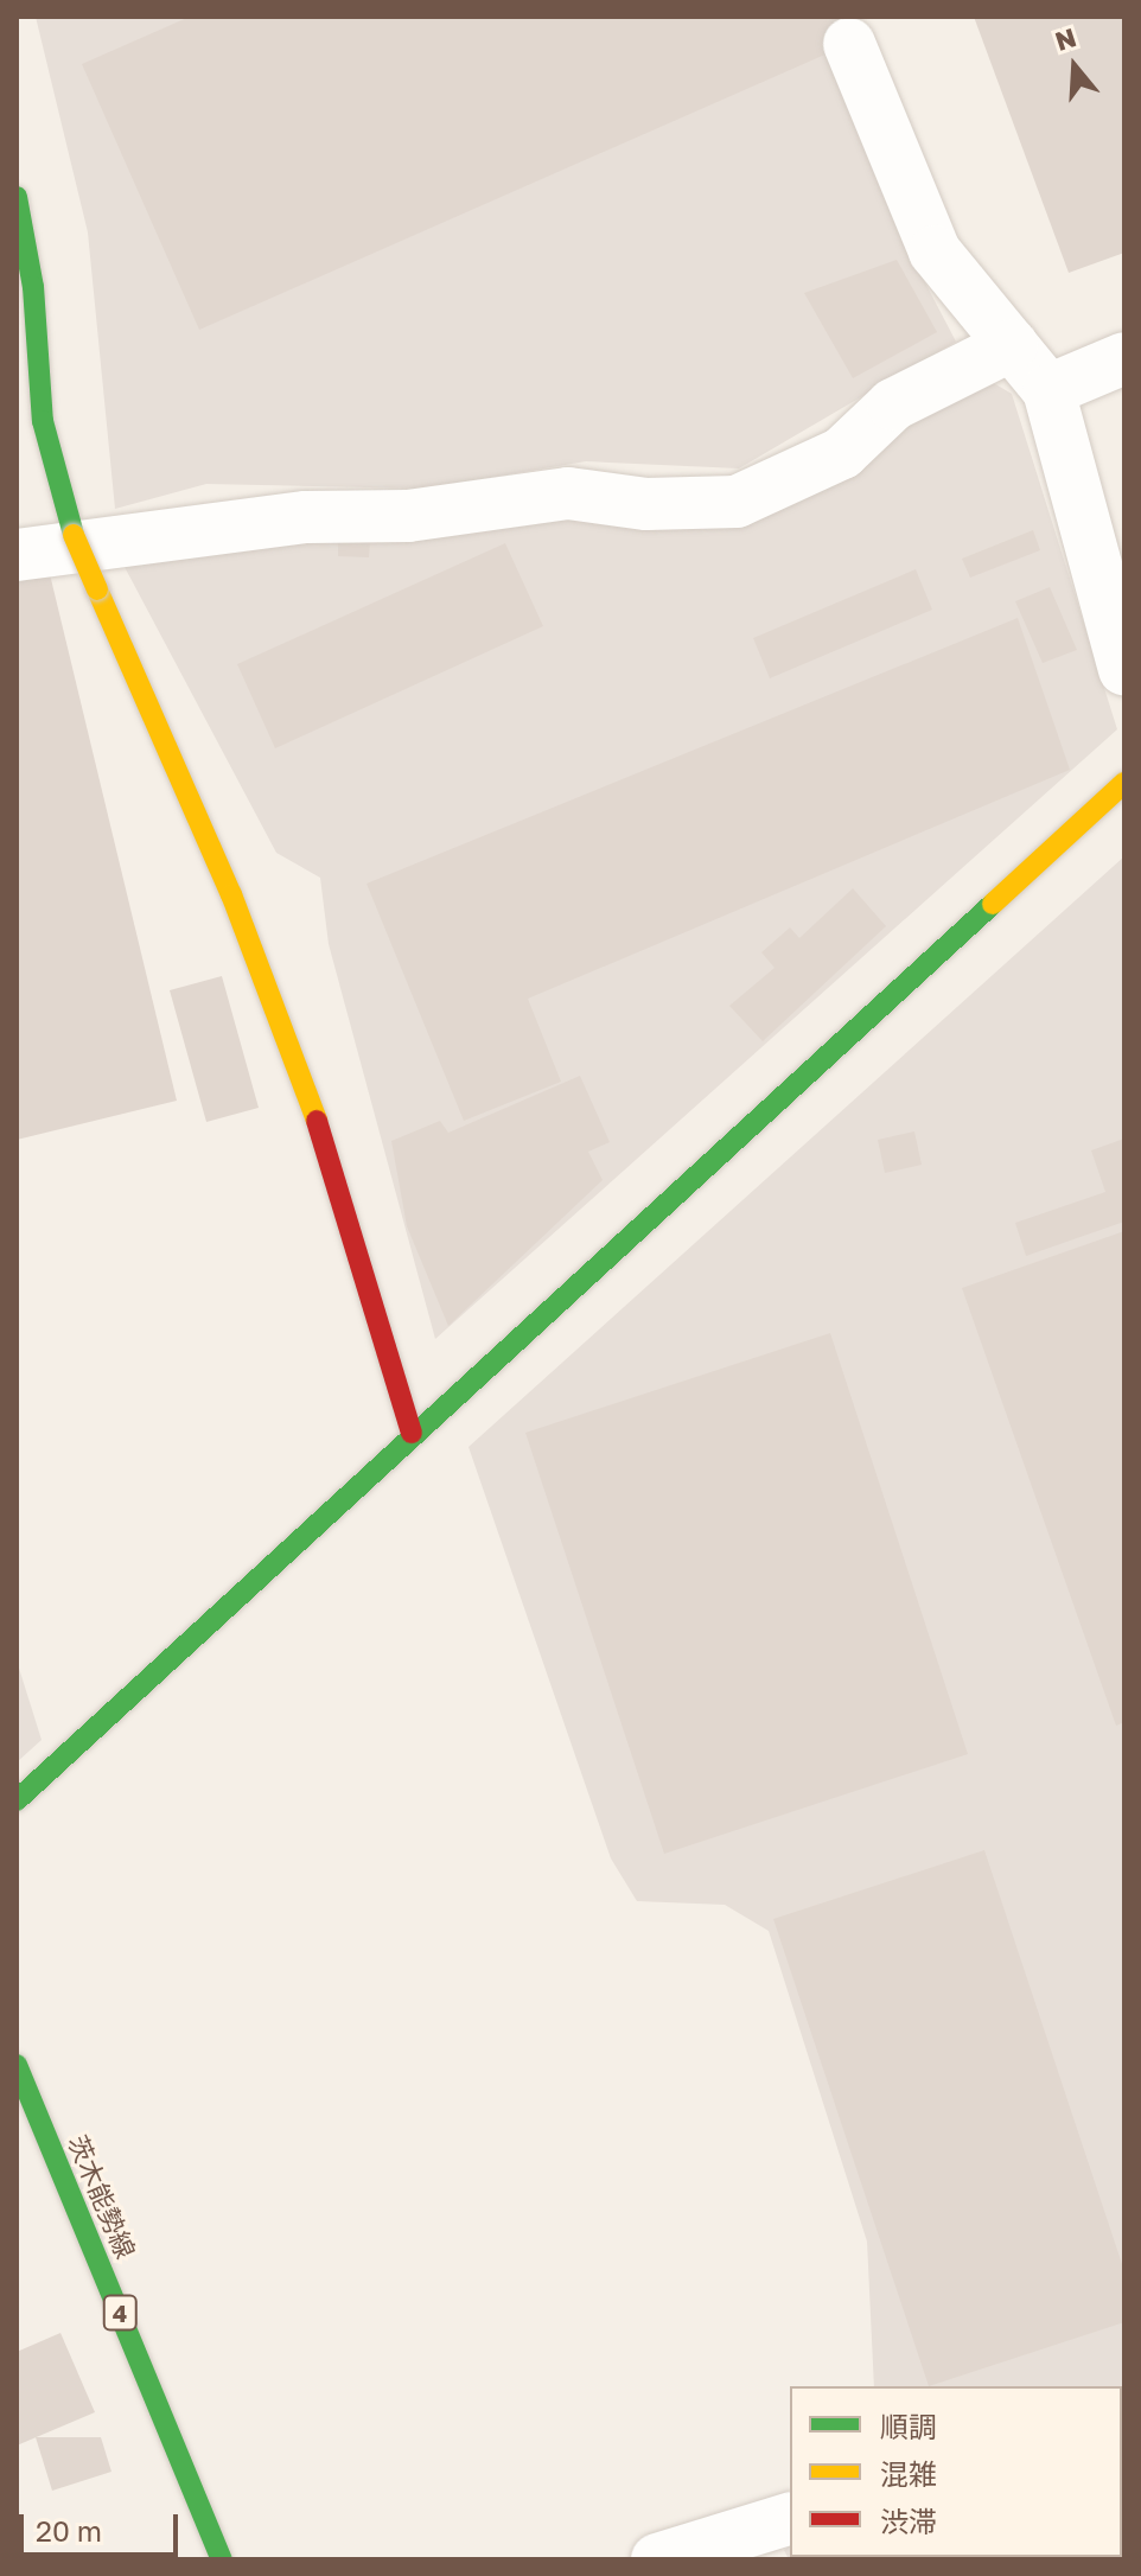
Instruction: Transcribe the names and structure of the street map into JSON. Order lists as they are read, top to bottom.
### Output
{
  "streets": {
    "street": ["茨木能勢線", "4"]
  },
  "legend": ["順調", "混雑", "渋滞"],
  "scale_bar": "20 m",
  "north": "top"
}
